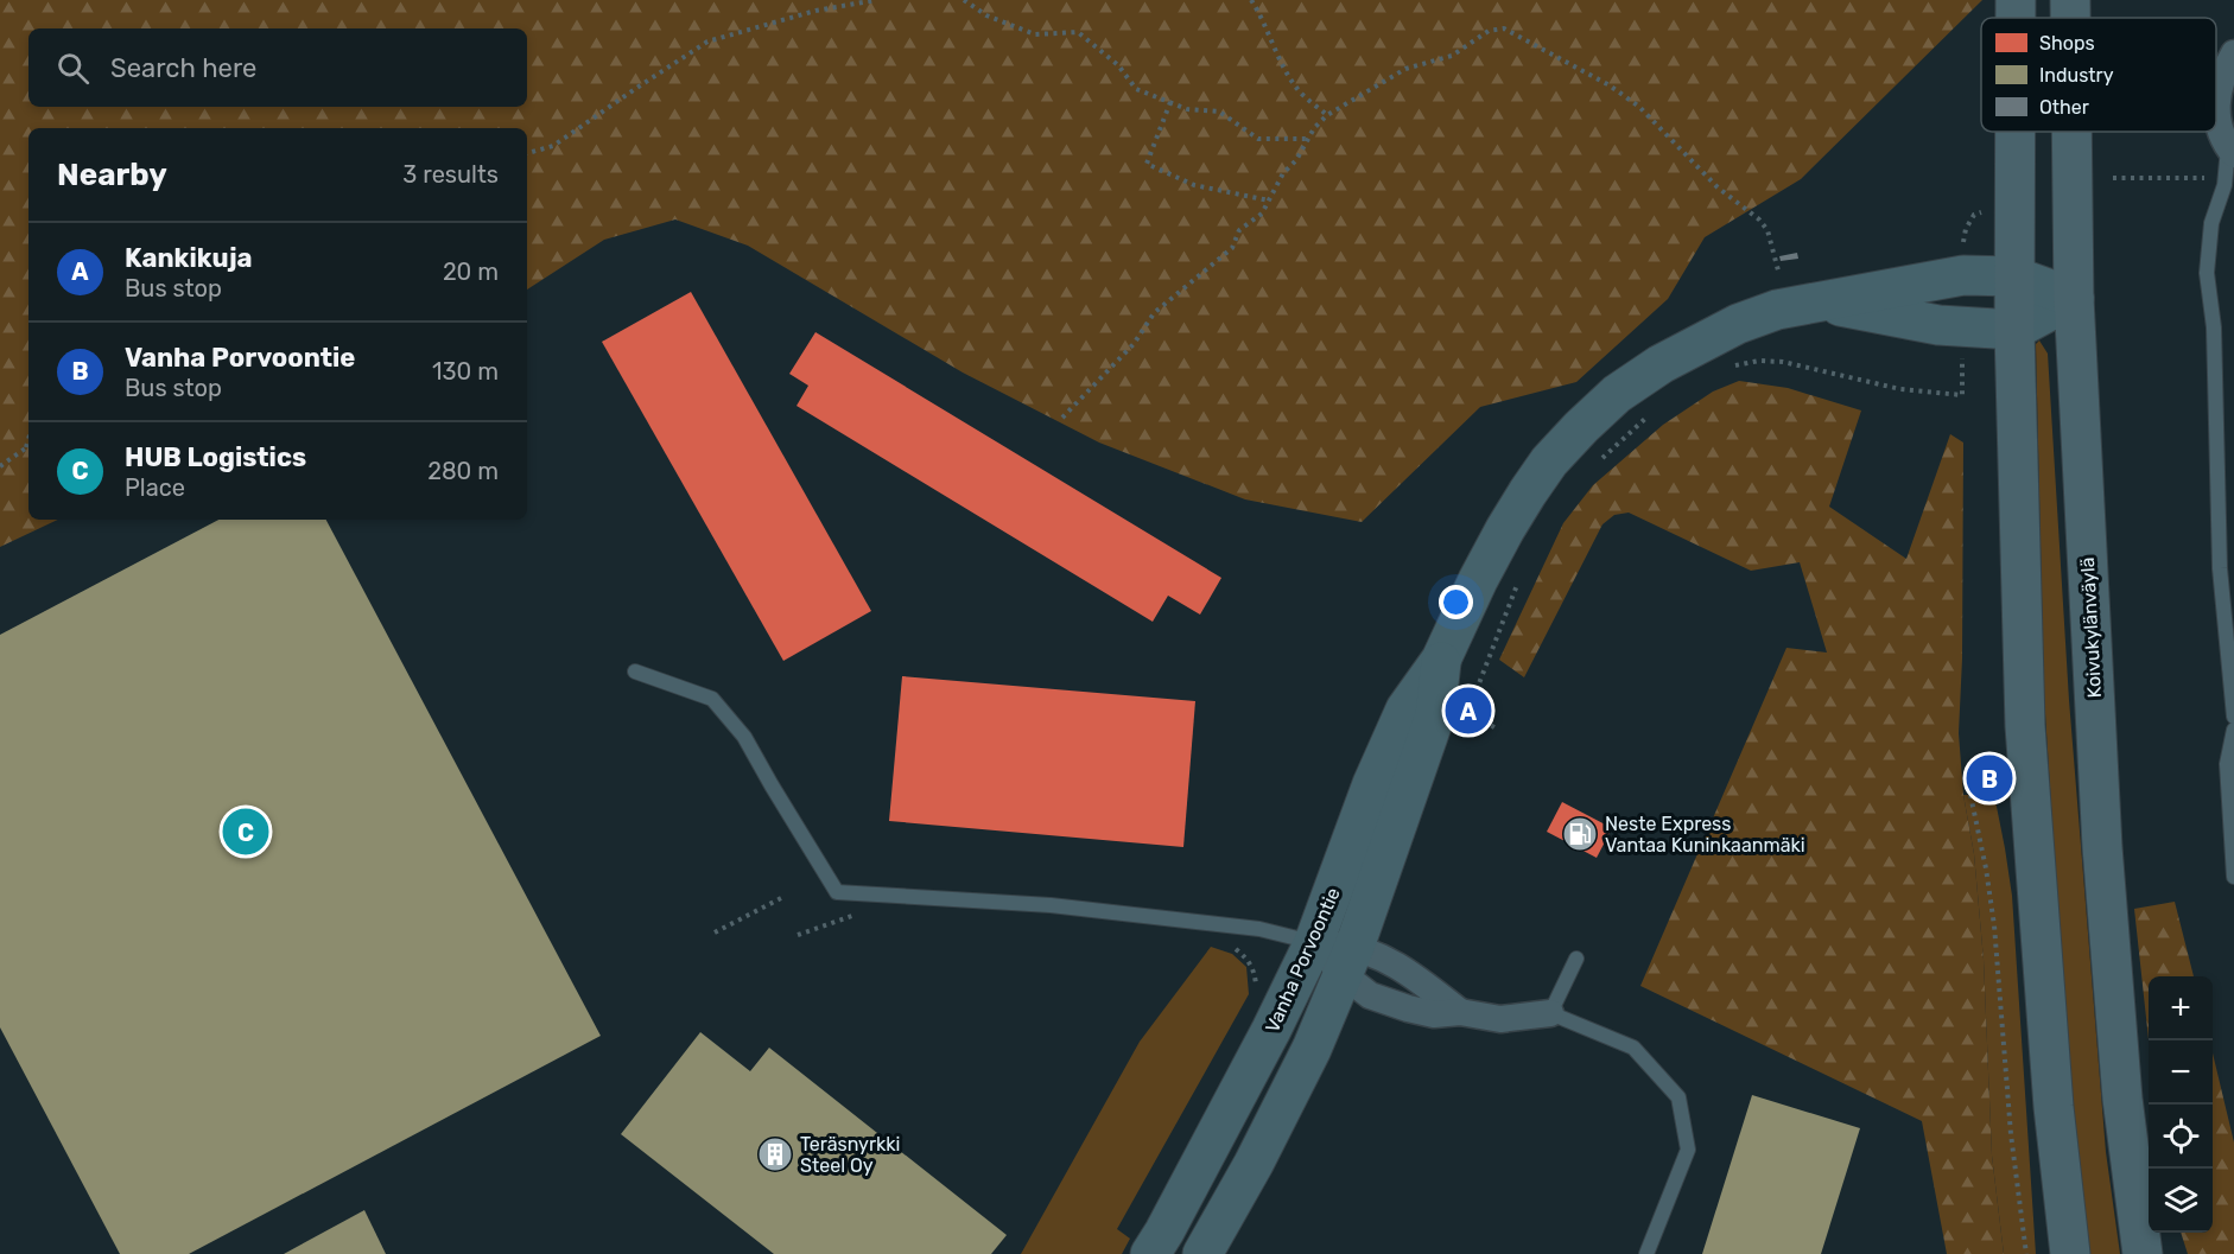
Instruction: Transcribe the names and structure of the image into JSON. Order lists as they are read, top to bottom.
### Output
{
  "streets": {
    "main road": ["Koivukylänväylä", "Vanha Porvoontie"]
  },
  "crossings": [
    ["Koivukylänväylä", "Vanha Porvoontie"]
  ],
  "places": {
    "fuel station": ["Neste Express Vantaa Kuninkaanmäki"],
    "building": ["Teräsnyrkki Steel Oy"]
  },
  "legend": ["Shops", "Industry", "Other"],
  "page": {
    "search": "Search here",
    "heading": ["Nearby", "3 results"],
    "list": [
      {
        "mark": "A",
        "name": "Kankikuja",
        "note": "Bus stop",
        "value": "20 m"
      },
      {
        "mark": "B",
        "name": "Vanha Porvoontie",
        "note": "Bus stop",
        "value": "130 m"
      },
      {
        "mark": "C",
        "name": "HUB Logistics",
        "note": "Place",
        "value": "280 m"
      }
    ],
    "pins": ["A", "B", "C"],
    "map_buttons": ["+", "−"]
  }
}
